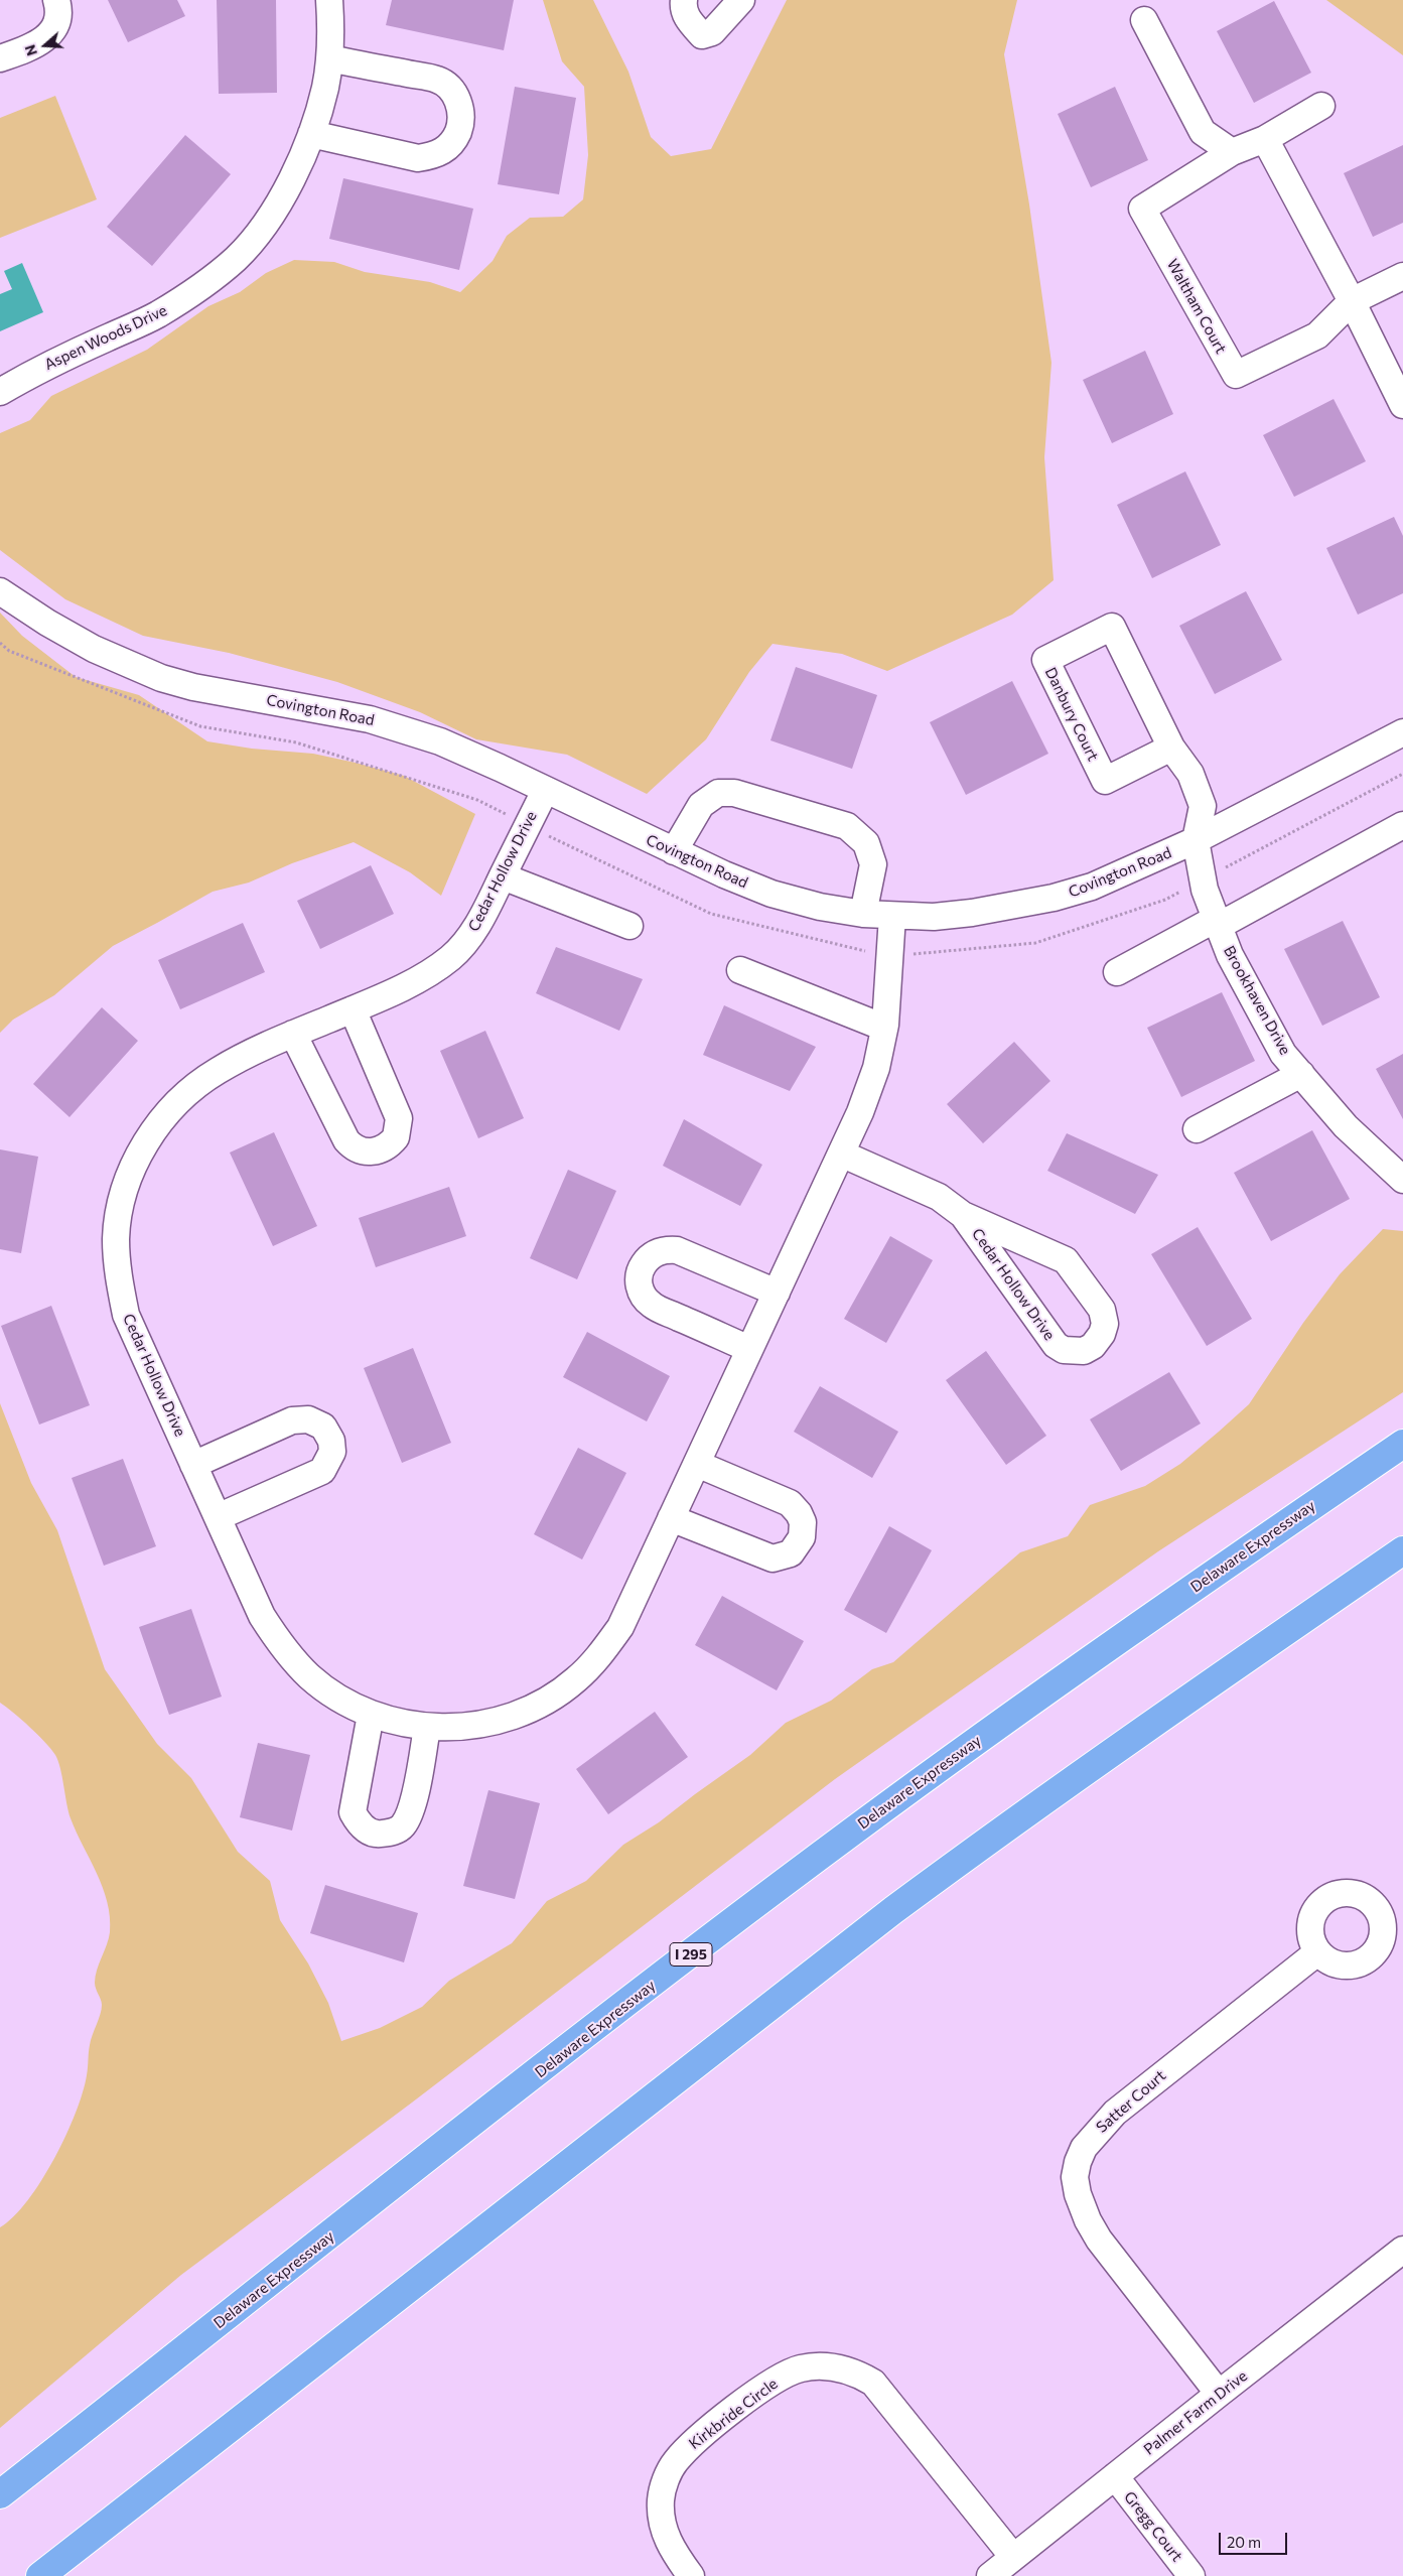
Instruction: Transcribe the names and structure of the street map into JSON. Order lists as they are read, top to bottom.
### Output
{
  "streets": {
    "highway": ["Delaware Expressway", "I 295"],
    "street": [
      "Waltham Court",
      "Aspen Woods Drive",
      "Covington Road",
      "Danbury Court",
      "Cedar Hollow Drive",
      "Brookhaven Drive",
      "Satter Court",
      "Palmer Farm Drive",
      "Kirkbride Circle",
      "Gregg Court"
    ]
  },
  "crossings": [
    ["Covington Road", "Danbury Court"],
    ["Covington Road", "Cedar Hollow Drive"],
    ["Covington Road", "Brookhaven Drive"],
    ["Danbury Court", "Brookhaven Drive"],
    ["Satter Court", "Palmer Farm Drive"],
    ["Palmer Farm Drive", "Kirkbride Circle"],
    ["Palmer Farm Drive", "Gregg Court"]
  ],
  "scale_bar": "20 m",
  "north": "left"
}
